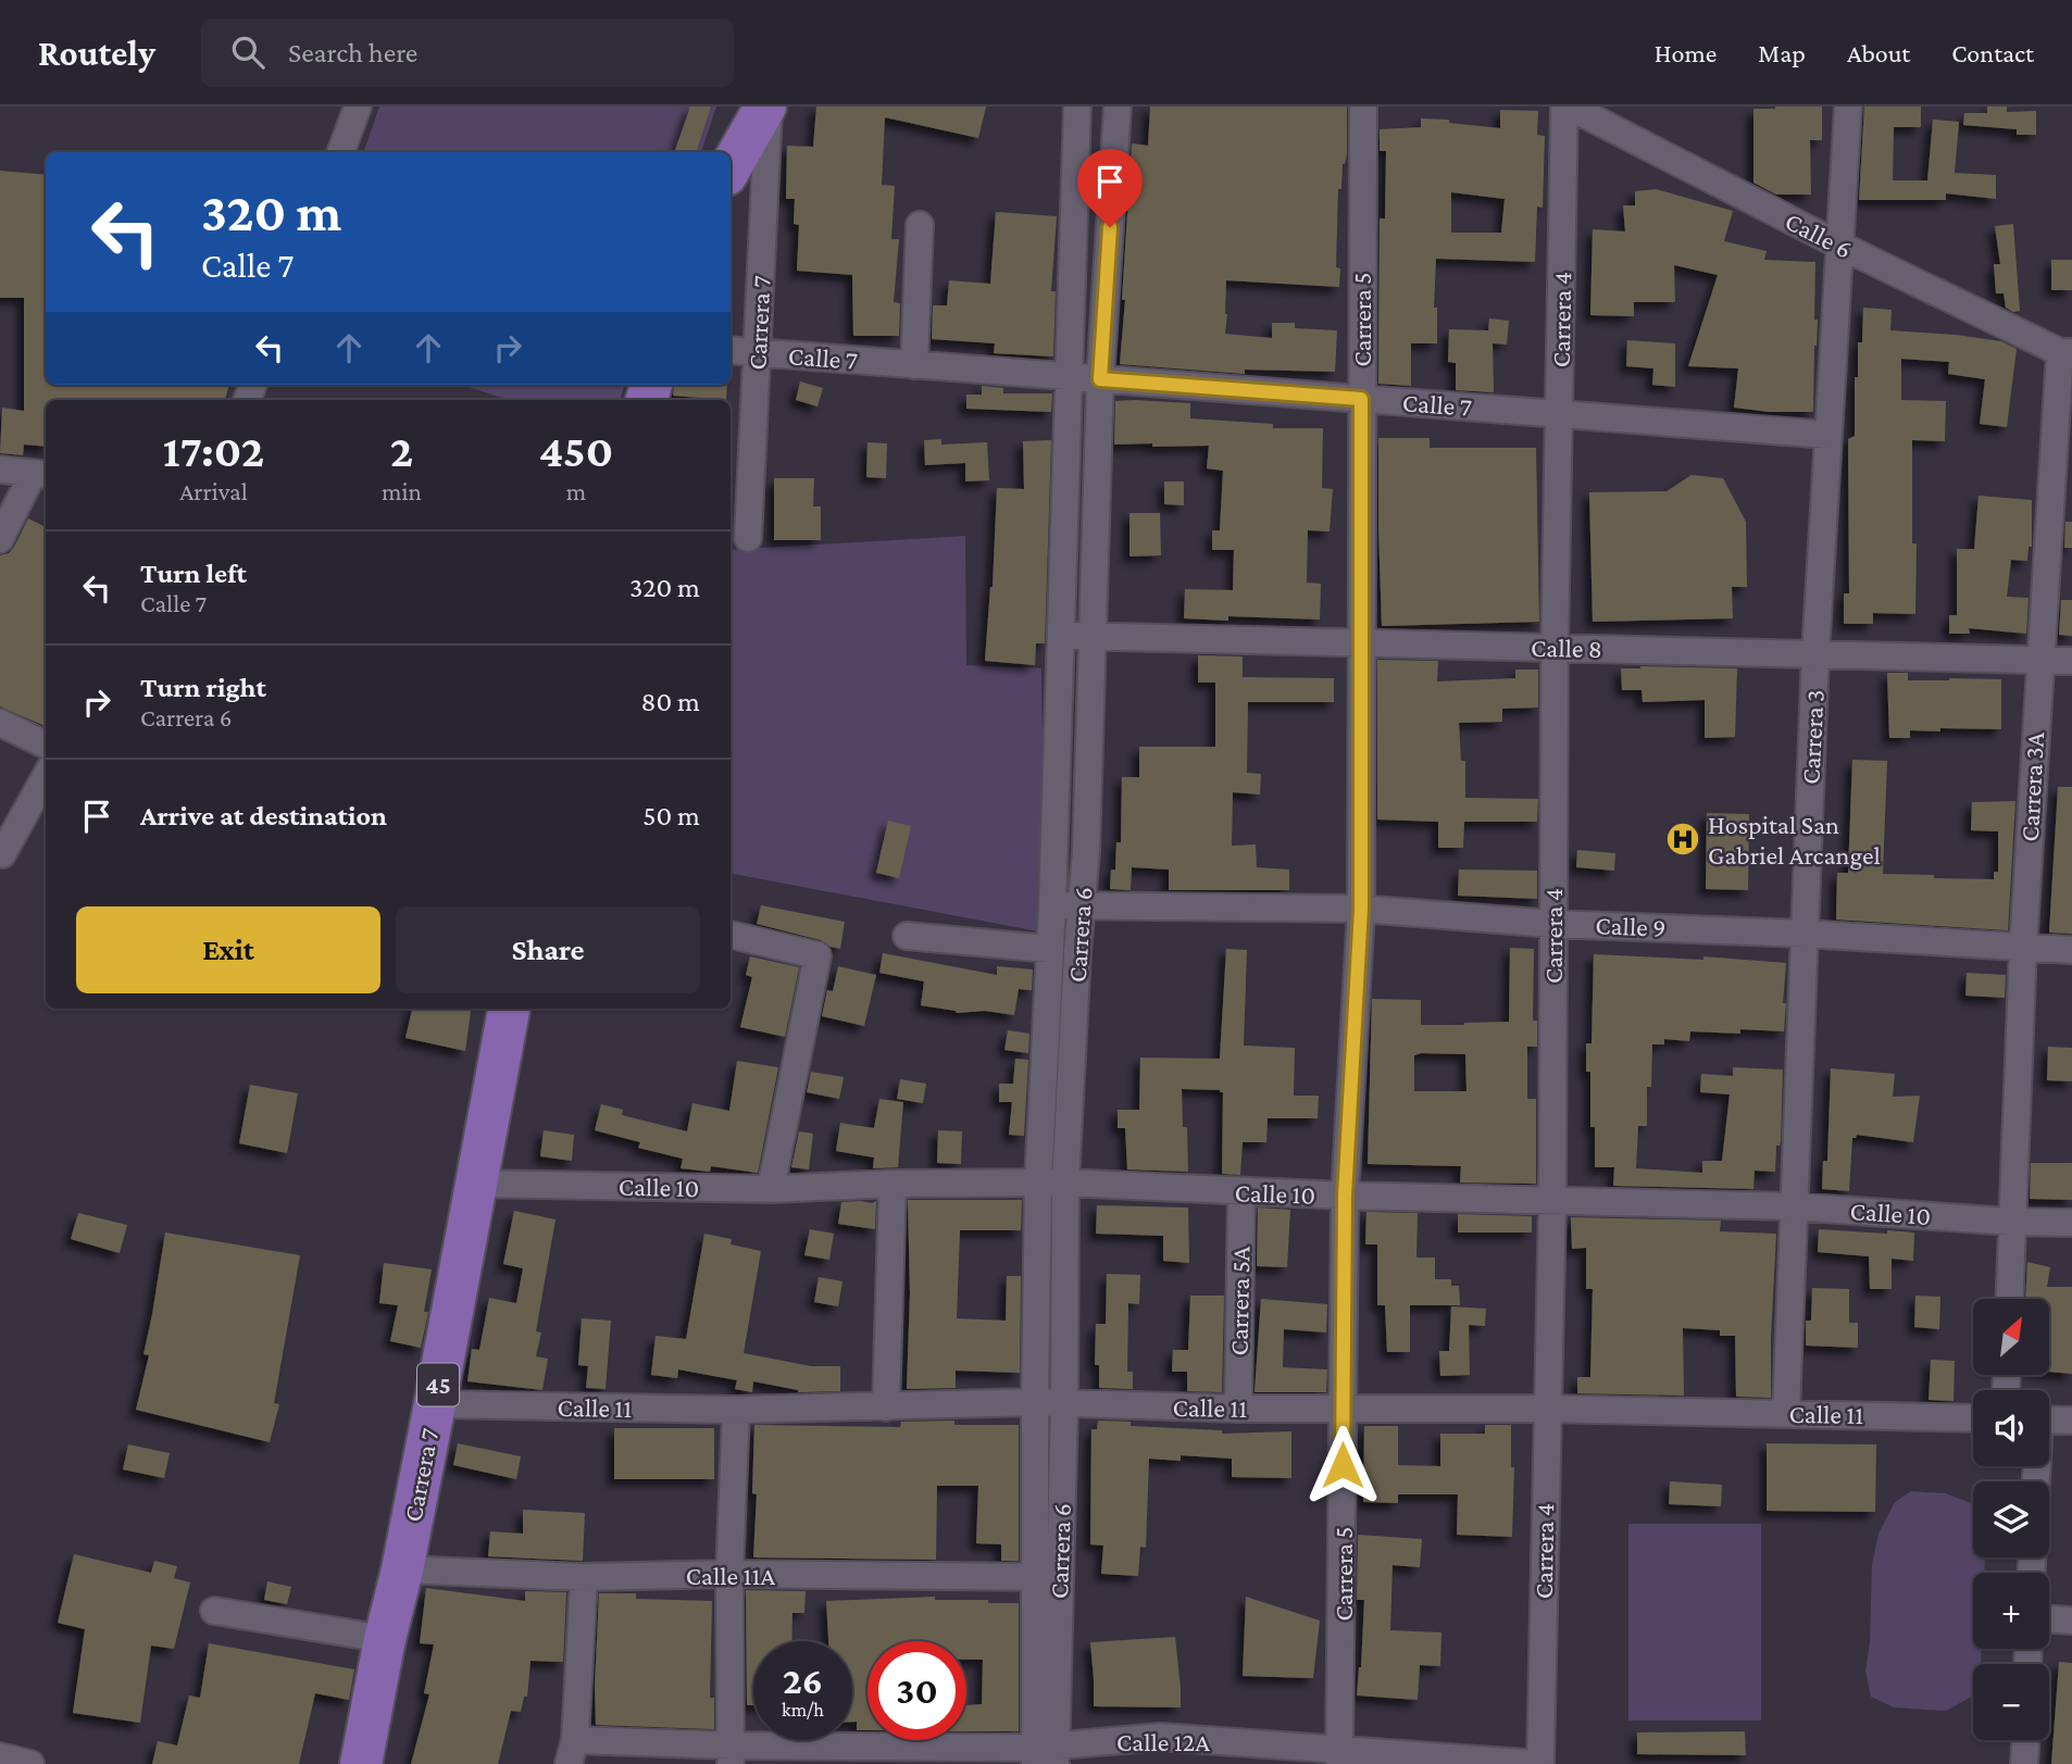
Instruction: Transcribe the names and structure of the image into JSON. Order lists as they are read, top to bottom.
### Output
{
  "streets": {
    "main road": ["Carrera 7", "45"],
    "street": [
      "Calle 6",
      "Carrera 5",
      "Carrera 4",
      "Calle 7",
      "Calle 8",
      "Carrera 3",
      "Carrera 3A",
      "Calle 9",
      "Carrera 6",
      "Calle 10",
      "Carrera 5A",
      "Calle 11",
      "Calle 11A",
      "Calle 12A"
    ]
  },
  "crossings": [
    ["Calle 6", "Carrera 3"],
    ["Calle 6", "Carrera 3A"],
    ["Carrera 5", "Calle 7"],
    ["Carrera 5", "Calle 8"],
    ["Carrera 5", "Calle 9"],
    ["Carrera 5", "Calle 10"],
    ["Carrera 5", "Calle 11"],
    ["Carrera 5", "Calle 12A"],
    ["Carrera 4", "Calle 7"],
    ["Carrera 4", "Calle 8"],
    ["Carrera 4", "Calle 9"],
    ["Carrera 4", "Calle 10"],
    ["Carrera 4", "Calle 11"],
    ["Carrera 4", "Calle 12A"],
    ["Carrera 7", "Calle 7"],
    ["Carrera 7", "Calle 10"],
    ["Carrera 7", "Calle 11"],
    ["Carrera 7", "Calle 11A"],
    ["Calle 7", "Carrera 3"],
    ["Calle 7", "Carrera 6"],
    ["Calle 8", "Carrera 3"],
    ["Calle 8", "Carrera 3A"],
    ["Calle 8", "Carrera 6"],
    ["Carrera 3", "Calle 9"],
    ["Carrera 3", "Calle 10"],
    ["Carrera 3", "Calle 11"],
    ["Carrera 3A", "Calle 9"],
    ["Carrera 3A", "Calle 10"],
    ["Calle 9", "Carrera 6"],
    ["Carrera 6", "Calle 10"],
    ["Carrera 6", "Calle 11"],
    ["Carrera 6", "Calle 11A"],
    ["Carrera 6", "Calle 12A"],
    ["Calle 10", "Carrera 5A"],
    ["Carrera 5A", "Calle 11"]
  ],
  "places": {
    "hospital": ["Hospital San Gabriel Arcangel"]
  },
  "north": "top right",
  "page": {
    "header": "Routely",
    "search": "Search here",
    "nav": [
      "Home",
      "Map",
      "About",
      "Contact"
    ],
    "turn": ["320 m", "Calle 7"],
    "eta": [
      "17:02",
      "Arrival",
      "2",
      "min",
      "450",
      "m"
    ],
    "list": [
      {
        "name": "Turn left",
        "note": "Calle 7",
        "value": "320 m"
      },
      {
        "name": "Turn right",
        "note": "Carrera 6",
        "value": "80 m"
      },
      {
        "name": "Arrive at destination",
        "value": "50 m"
      }
    ],
    "buttons": ["Exit", "Share"],
    "map_buttons": ["+", "−"],
    "speed": "26 km/h",
    "limit": "30"
  }
}
